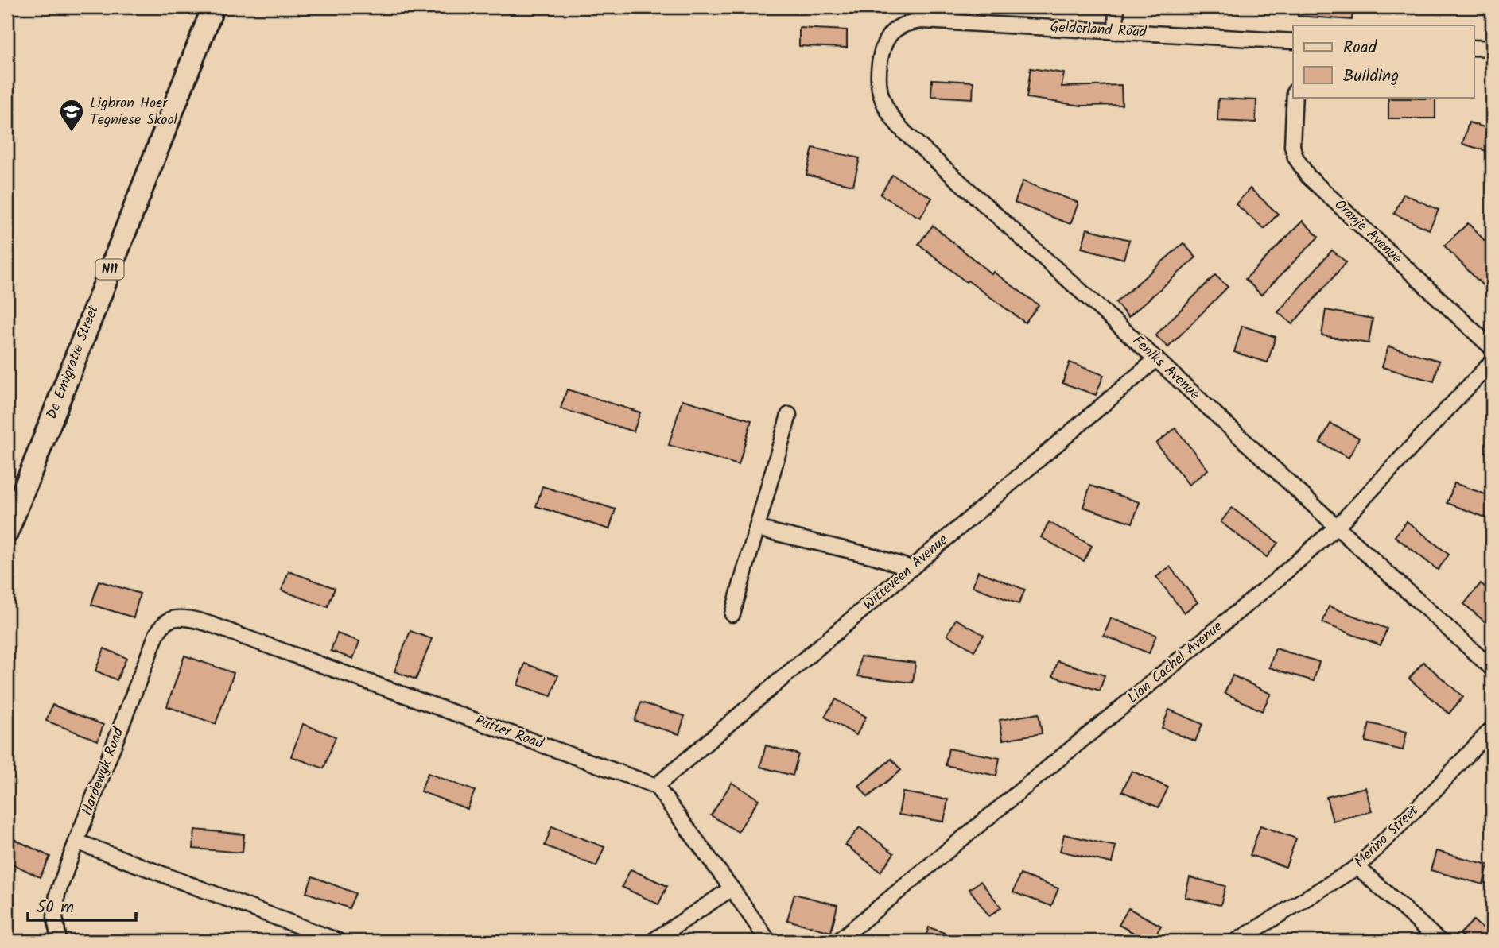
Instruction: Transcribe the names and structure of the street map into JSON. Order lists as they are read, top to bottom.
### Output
{
  "streets": {
    "highway": ["N11", "De Emigratie Street"],
    "street": [
      "Gelderland Road",
      "Oranje Avenue",
      "Feniks Avenue",
      "Witteveen Avenue",
      "Lion Cachel Avenue",
      "Putter Road",
      "Hardewyk Road",
      "Merino Street"
    ]
  },
  "crossings": [
    ["Gelderland Road", "Feniks Avenue"],
    ["Feniks Avenue", "Witteveen Avenue"],
    ["Feniks Avenue", "Lion Cachel Avenue"],
    ["Witteveen Avenue", "Putter Road"],
    ["Putter Road", "Hardewyk Road"]
  ],
  "places": {
    "school or university": ["Ligbron Hoer Tegniese Skool"]
  },
  "legend": ["Road", "Building"],
  "scale_bar": "50 m"
}
